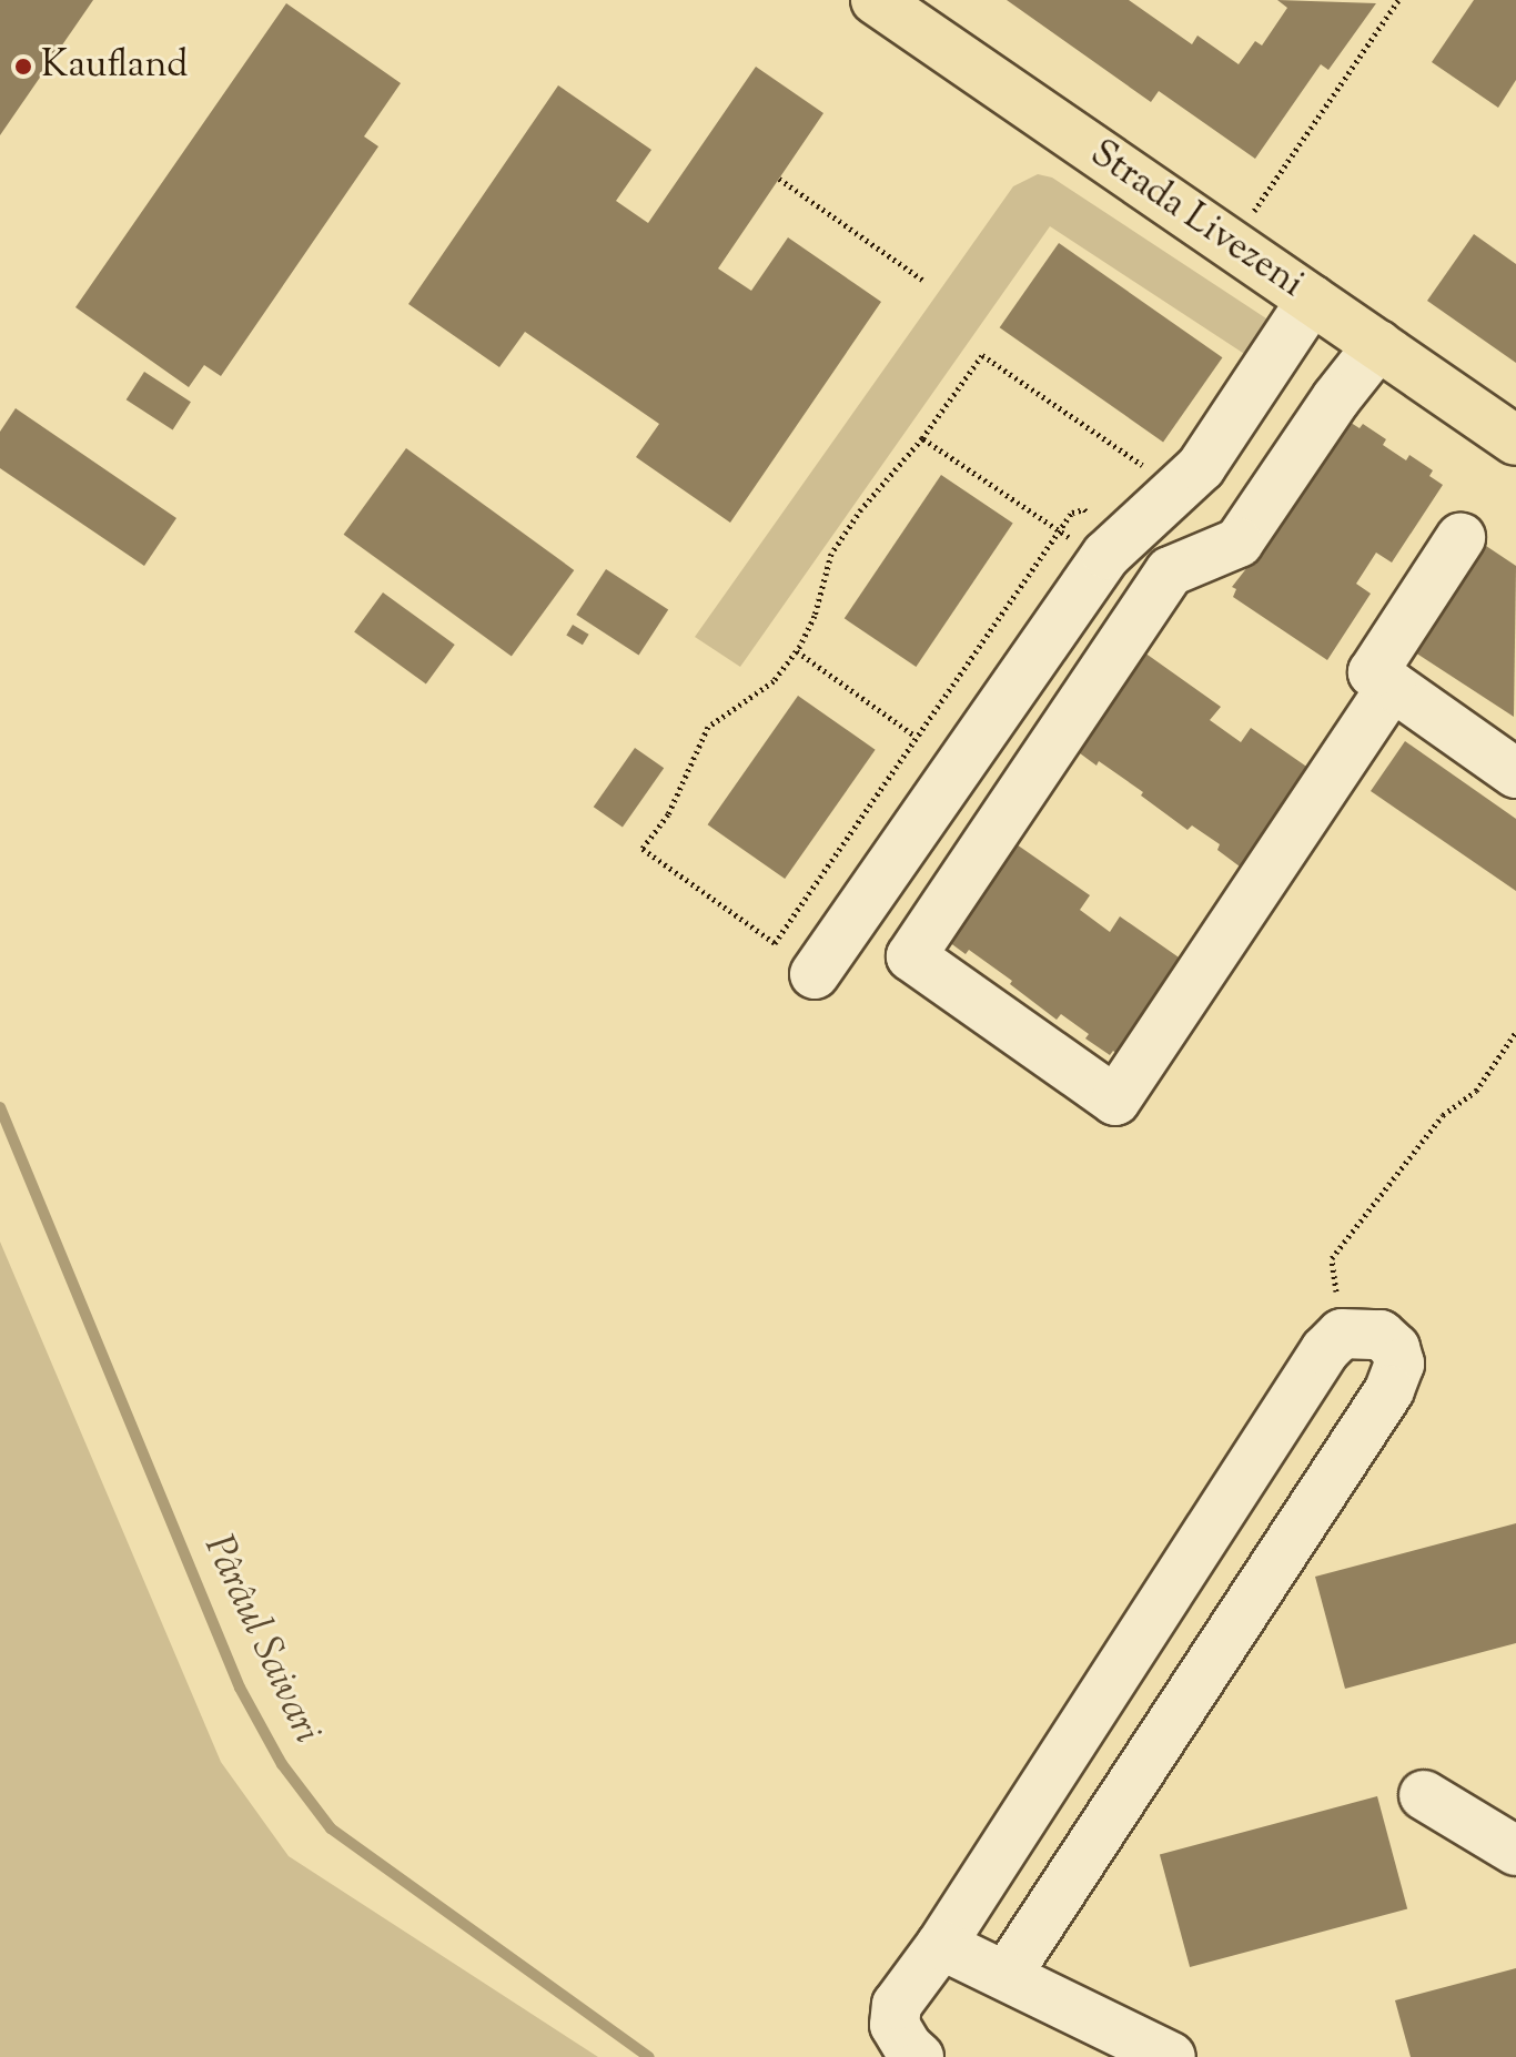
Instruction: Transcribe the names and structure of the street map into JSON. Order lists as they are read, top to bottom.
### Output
{
  "streets": {
    "main road": ["Strada Livezeni"]
  },
  "water": ["Pârâul Saivari"],
  "places": ["Kaufland"]
}
